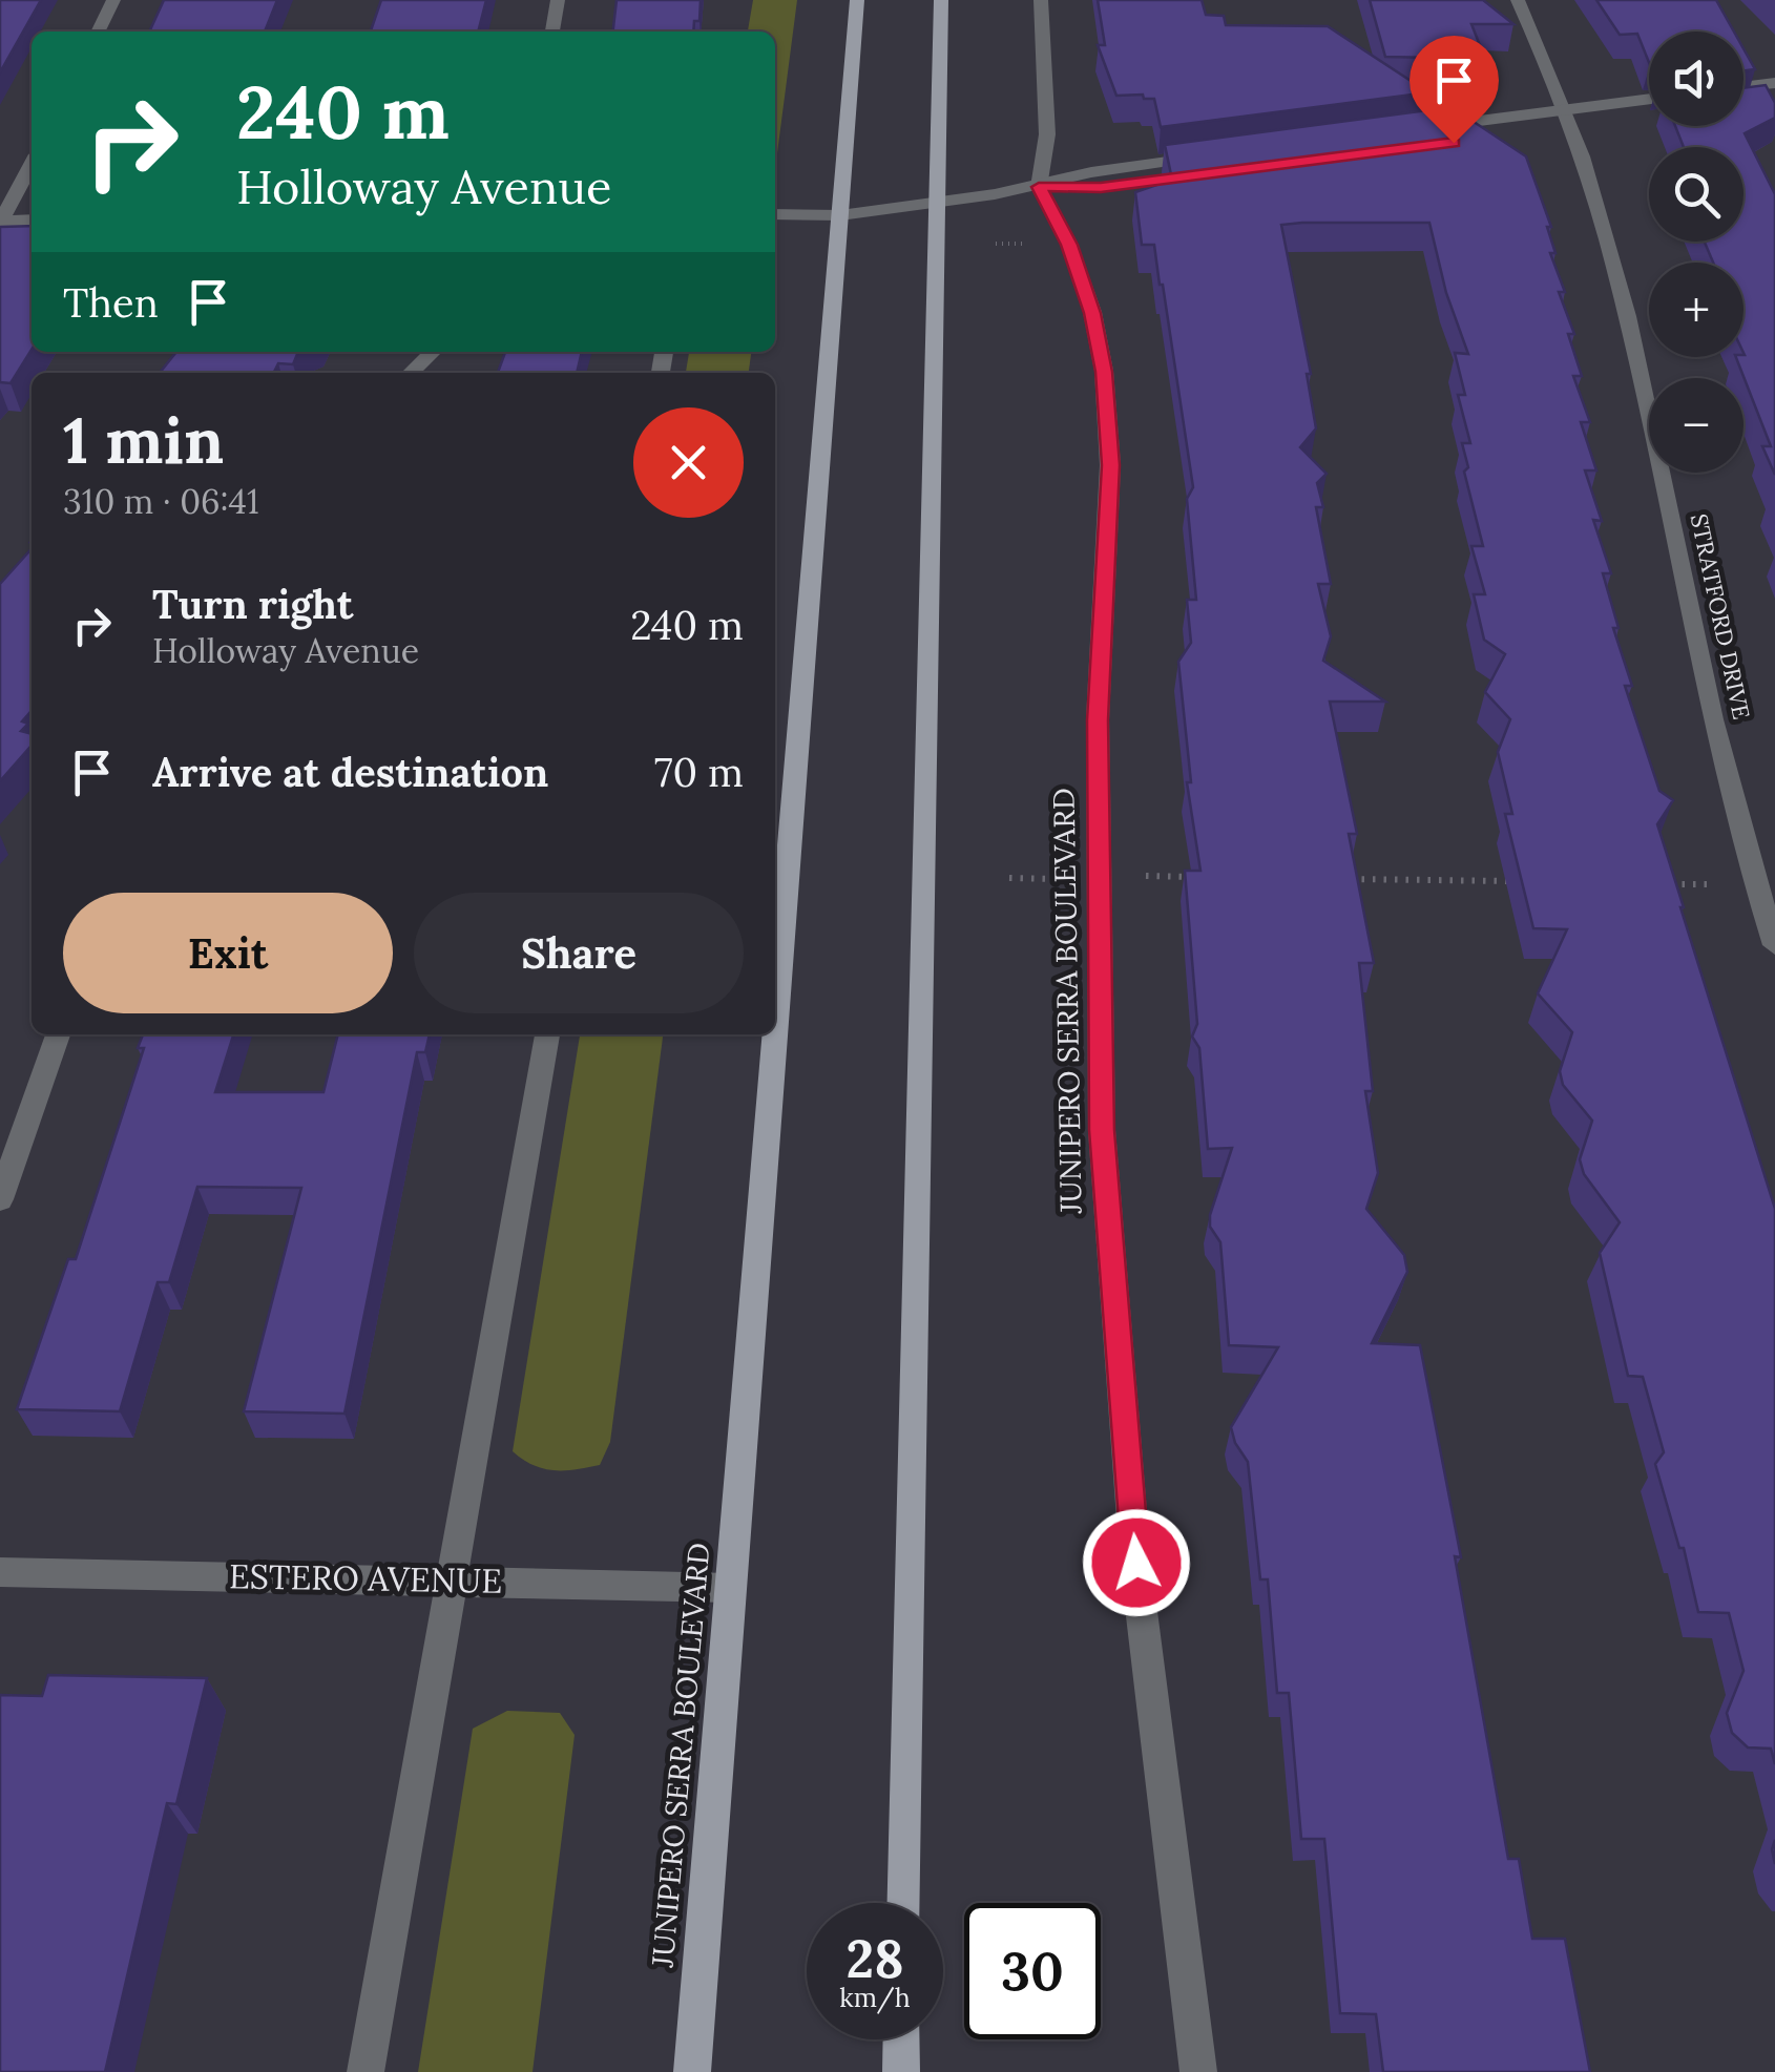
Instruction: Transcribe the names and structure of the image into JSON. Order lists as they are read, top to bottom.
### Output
{
  "streets": {
    "main road": ["JUNIPERO SERRA BOULEVARD"],
    "street": ["STRATFORD DRIVE", "ESTERO AVENUE"]
  },
  "crossings": [
    ["JUNIPERO SERRA BOULEVARD", "ESTERO AVENUE"]
  ],
  "page": {
    "map_buttons": ["+", "−"],
    "turn": ["240 m", "Holloway Avenue"],
    "then": "Then",
    "heading": ["1 min", "310 m · 06:41"],
    "list": [
      {
        "name": "Turn right",
        "note": "Holloway Avenue",
        "value": "240 m"
      },
      {
        "name": "Arrive at destination",
        "value": "70 m"
      }
    ],
    "buttons": ["Exit", "Share"],
    "speed": "28 km/h",
    "limit": "30"
  }
}
